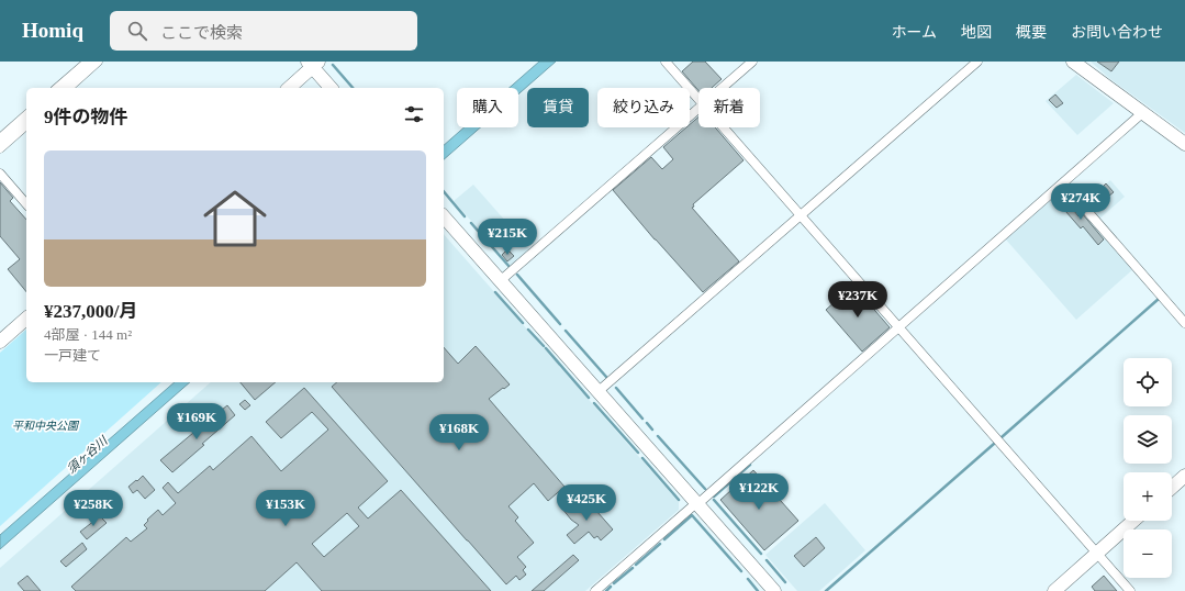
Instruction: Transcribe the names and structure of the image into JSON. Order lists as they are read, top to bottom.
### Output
{
  "water": ["須ヶ谷川"],
  "parks": ["平和中央公園"],
  "page": {
    "header": "Homiq",
    "search": "ここで検索",
    "nav": [
      "ホーム",
      "地図",
      "概要",
      "お問い合わせ"
    ],
    "chip": [
      "購入",
      "賃貸",
      "絞り込み",
      "新着"
    ],
    "heading": "9件の物件",
    "list": [
      {
        "name": "¥237,000/月",
        "note": "4部屋 · 144 m² · 一戸建て"
      }
    ],
    "price": [
      "¥274K",
      "¥215K",
      "¥237K",
      "¥169K",
      "¥168K",
      "¥122K",
      "¥425K",
      "¥258K",
      "¥153K"
    ],
    "map_buttons": ["+", "−"]
  }
}
